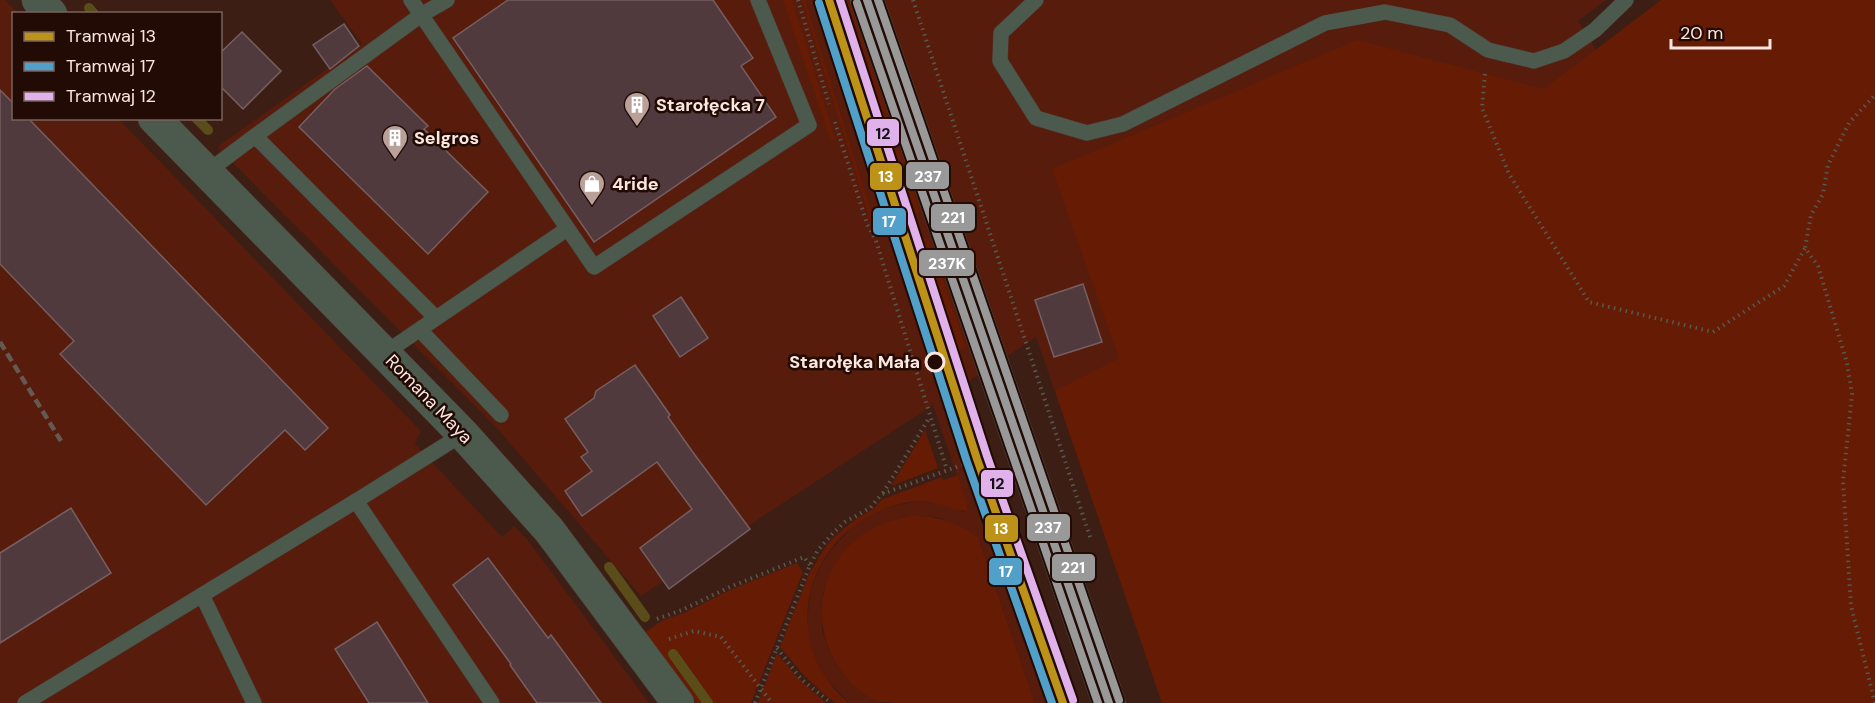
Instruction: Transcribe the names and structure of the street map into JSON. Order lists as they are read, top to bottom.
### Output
{
  "streets": {
    "street": ["Romana Maya"]
  },
  "places": {
    "building": ["Starołęcka 7", "Selgros"],
    "shop": ["4ride"],
    "other": ["Starołęka Mała"]
  },
  "lines": [
    "tram line 13",
    "tram line 12",
    "transit line 237",
    "transit line 221",
    "tram line 17",
    "transit line 237K"
  ],
  "legend": ["Tramwaj 13", "Tramwaj 17", "Tramwaj 12"],
  "scale_bar": "20 m"
}
